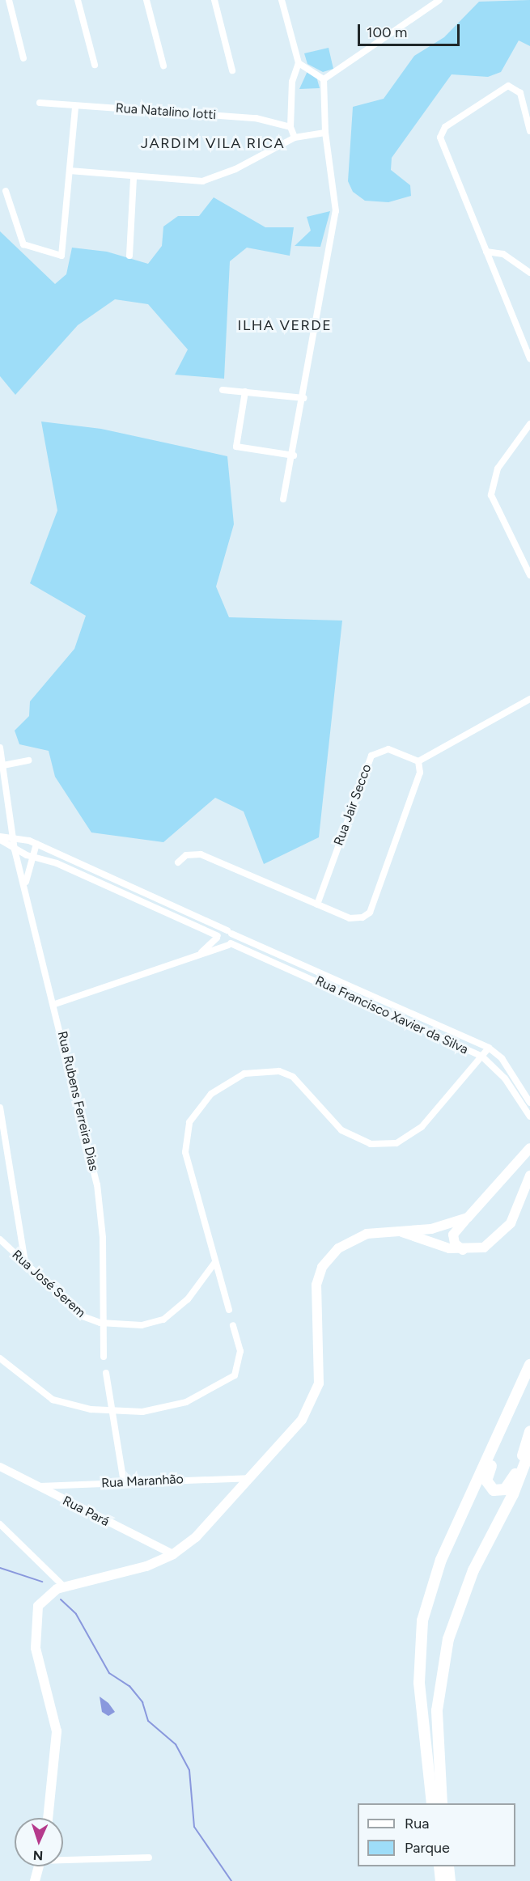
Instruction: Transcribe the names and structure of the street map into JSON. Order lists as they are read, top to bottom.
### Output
{
  "streets": {
    "street": [
      "Rua Natalino Iotti",
      "Rua Jair Secco",
      "Rua Francisco Xavier da Silva",
      "Rua Rubens Ferreira Dias",
      "Rua José Serem",
      "Rua Maranhão",
      "Rua Pará"
    ]
  },
  "crossings": [
    ["Rua Francisco Xavier da Silva", "Rua Rubens Ferreira Dias"],
    ["Rua Rubens Ferreira Dias", "Rua José Serem"],
    ["Rua Maranhão", "Rua Pará"]
  ],
  "districts": ["JARDIM VILA RICA", "ILHA VERDE"],
  "legend": ["Rua", "Parque"],
  "scale_bar": "100 m",
  "north": "bottom"
}
